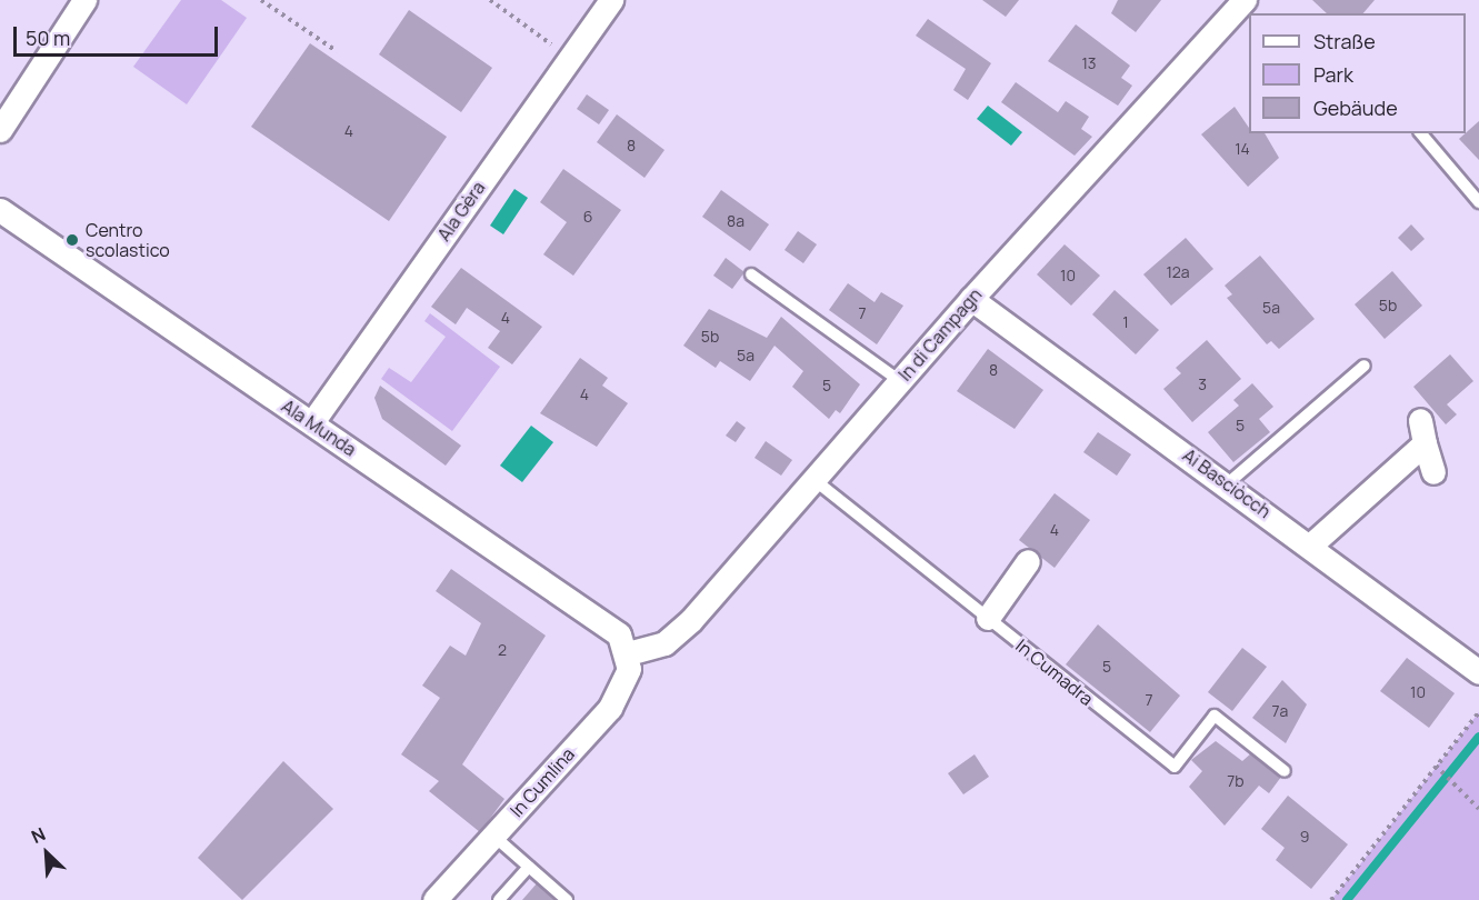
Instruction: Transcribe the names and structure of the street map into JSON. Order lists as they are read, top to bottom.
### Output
{
  "streets": {
    "street": [
      "Ala Gèra",
      "In di Campagn",
      "Ala Munda",
      "Ai Basciòcch",
      "In Cumlina"
    ],
    "lane": ["In Cumadra"]
  },
  "crossings": [
    ["Ala Gèra", "Ala Munda"],
    ["In di Campagn", "Ala Munda"],
    ["In di Campagn", "Ai Basciòcch"],
    ["In di Campagn", "In Cumadra"],
    ["In di Campagn", "In Cumlina"],
    ["Ala Munda", "In Cumlina"]
  ],
  "places": ["Centro scolastico"],
  "house_numbers": [
    "13",
    "4",
    "8",
    "14",
    "6",
    "8a",
    "12a",
    "10",
    "5b",
    "5a",
    "7",
    "4",
    "1",
    "5b",
    "5a",
    "8",
    "3",
    "5",
    "4",
    "5",
    "4",
    "2",
    "5",
    "10",
    "7",
    "7a",
    "7b",
    "9"
  ],
  "legend": ["Straße", "Park", "Gebäude"],
  "scale_bar": "50 m",
  "north": "top left"
}
